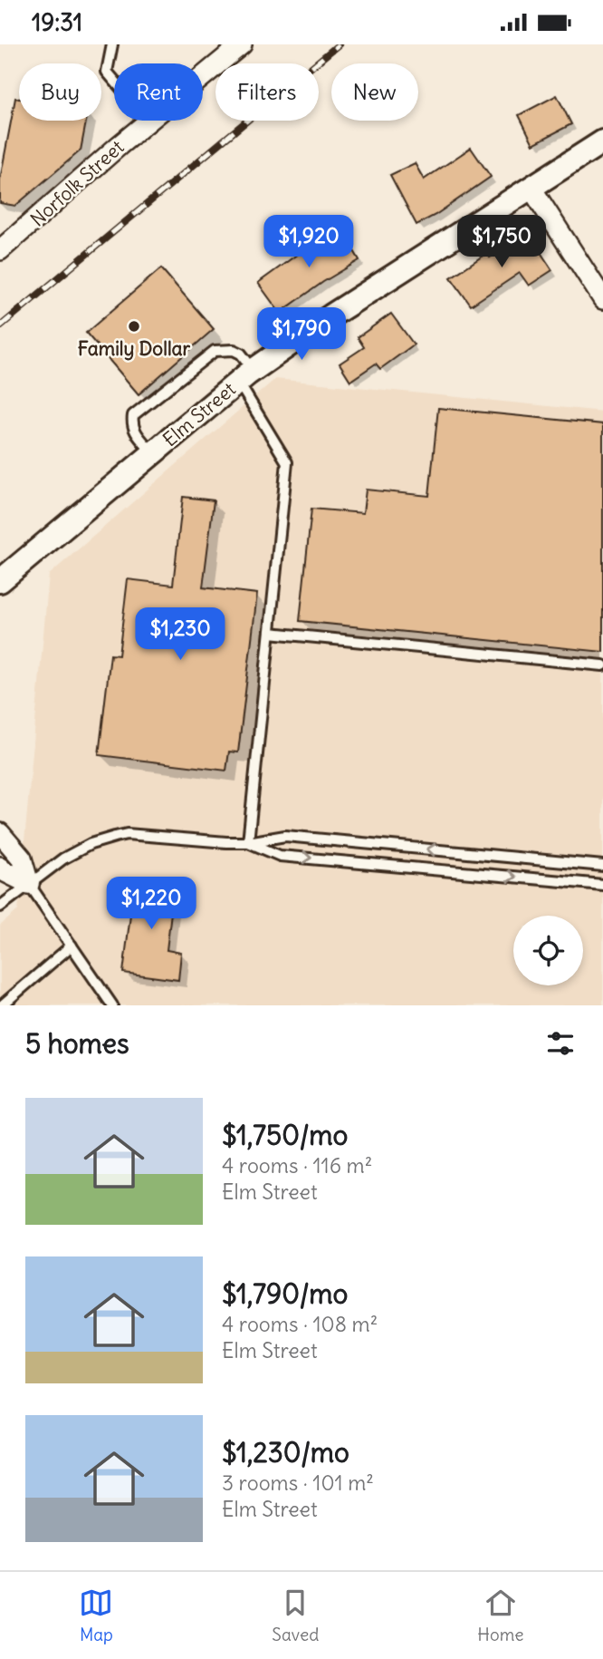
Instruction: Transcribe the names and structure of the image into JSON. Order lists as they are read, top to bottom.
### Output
{
  "streets": {
    "street": ["Norfolk Street", "Elm Street"]
  },
  "places": ["Family Dollar"],
  "page": {
    "status": "19:31",
    "chip": [
      "Buy",
      "Rent",
      "Filters",
      "New"
    ],
    "price": [
      "$1,920",
      "$1,750",
      "$1,790",
      "$1,230",
      "$1,220"
    ],
    "heading": "5 homes",
    "list": [
      {
        "name": "$1,750/mo",
        "note": "4 rooms · 116 m² · Elm Street"
      },
      {
        "name": "$1,790/mo",
        "note": "4 rooms · 108 m² · Elm Street"
      },
      {
        "name": "$1,230/mo",
        "note": "3 rooms · 101 m² · Elm Street"
      }
    ],
    "tabs": ["Map", "Saved", "Home"]
  }
}
